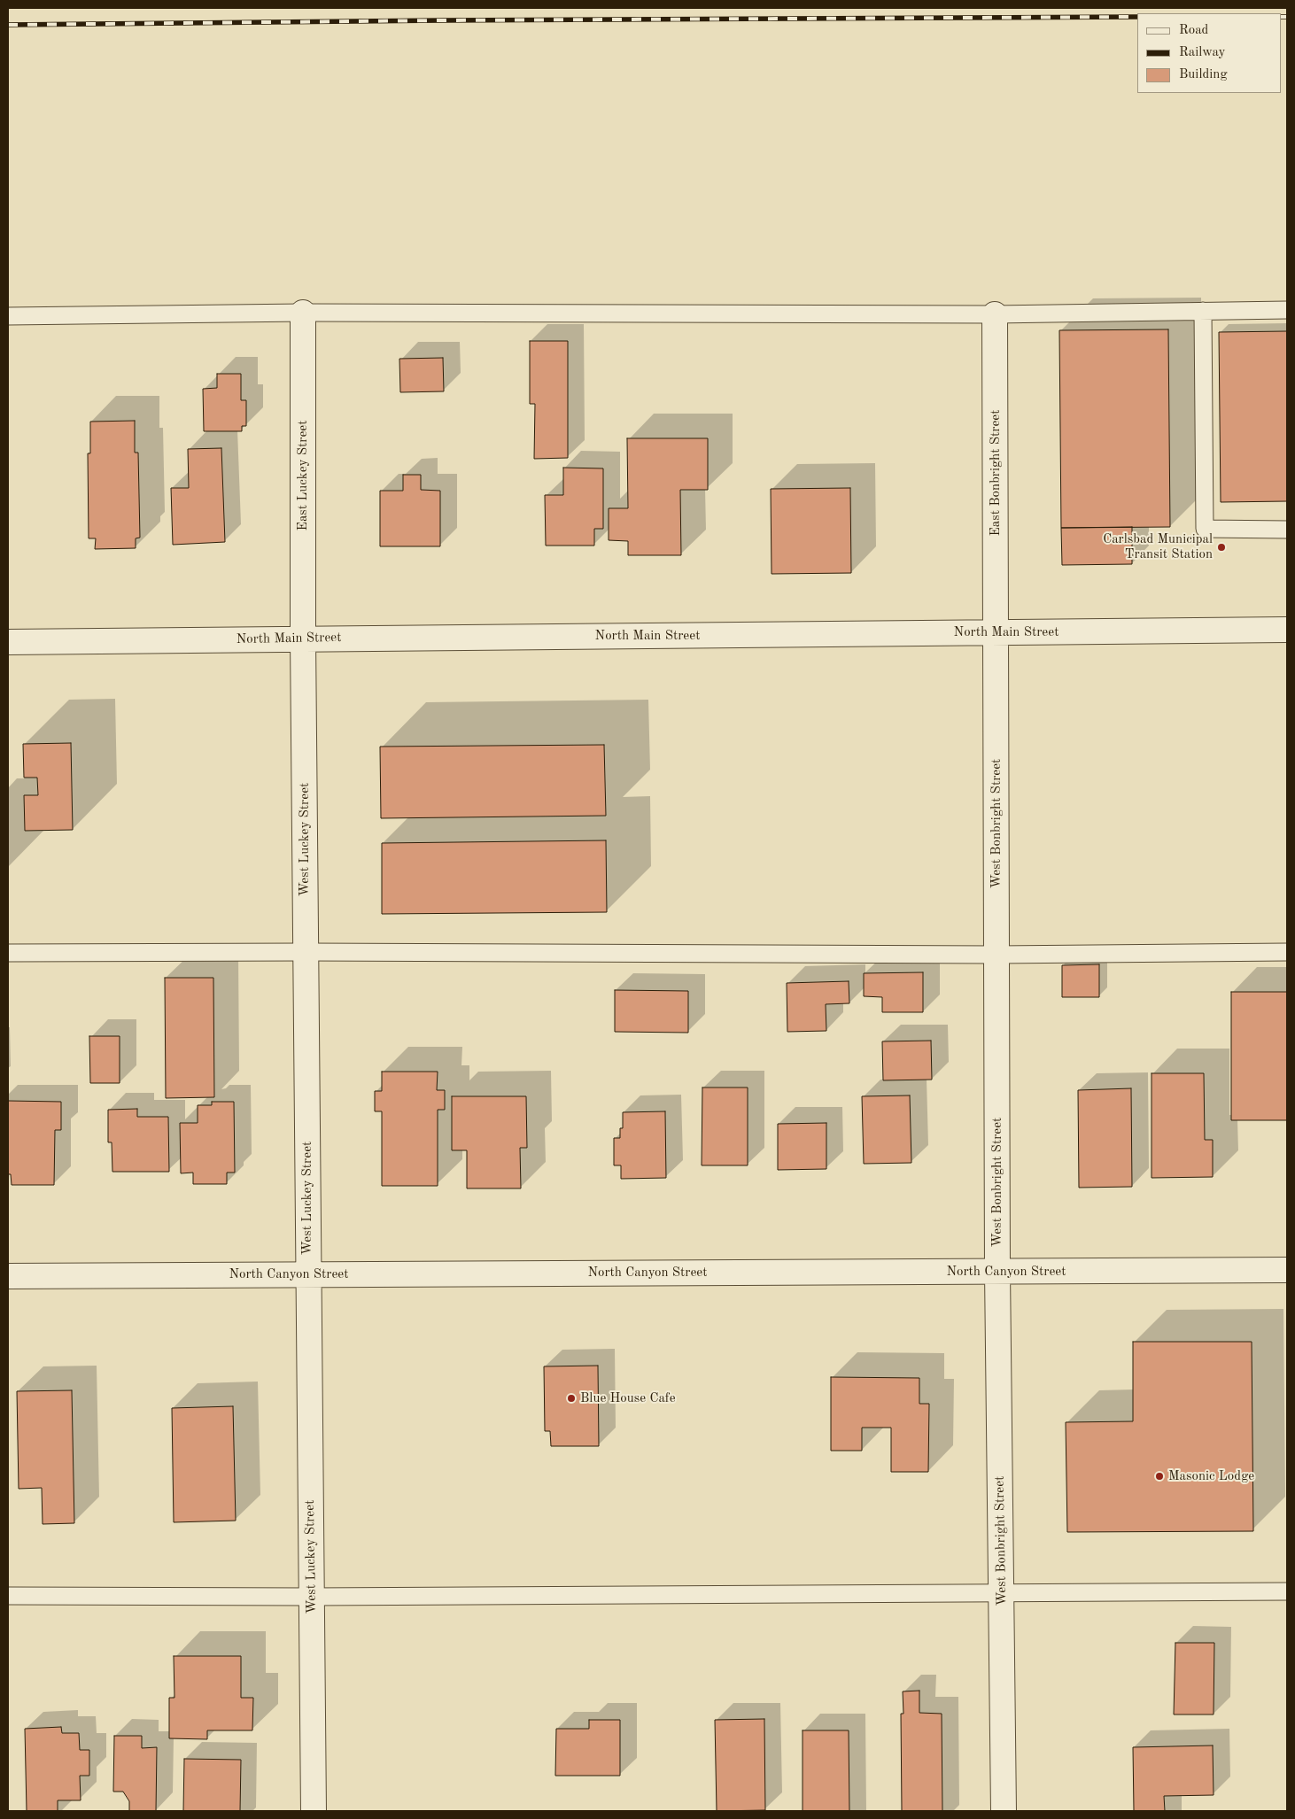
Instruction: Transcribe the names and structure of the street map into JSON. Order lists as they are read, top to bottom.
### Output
{
  "streets": {
    "street": [
      "East Bonbright Street",
      "East Luckey Street",
      "North Main Street",
      "West Bonbright Street",
      "West Luckey Street",
      "North Canyon Street"
    ]
  },
  "crossings": [
    ["East Bonbright Street", "North Main Street"],
    ["East Bonbright Street", "West Bonbright Street"],
    ["East Luckey Street", "North Main Street"],
    ["East Luckey Street", "West Luckey Street"],
    ["North Main Street", "West Bonbright Street"],
    ["North Main Street", "West Luckey Street"],
    ["West Bonbright Street", "North Canyon Street"],
    ["West Luckey Street", "North Canyon Street"]
  ],
  "places": ["Carlsbad Municipal Transit Station", "Blue House Cafe", "Masonic Lodge"],
  "legend": ["Road", "Railway", "Building"]
}
